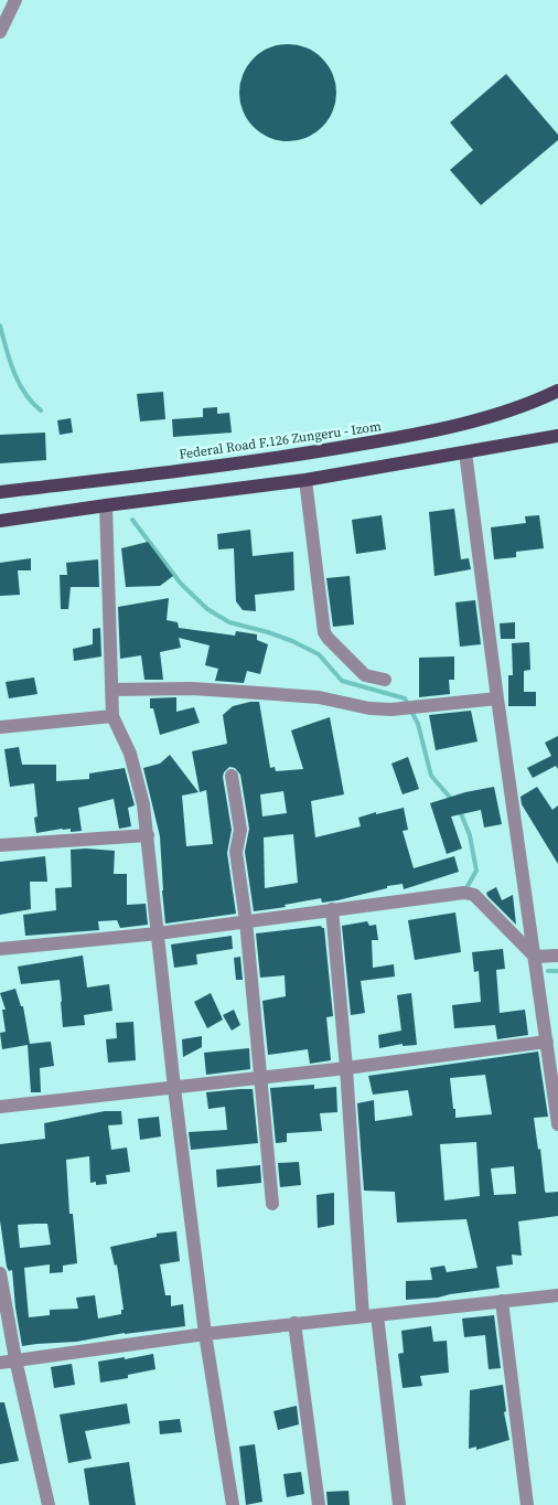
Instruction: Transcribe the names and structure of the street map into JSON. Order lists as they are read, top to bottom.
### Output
{
  "streets": {
    "main road": ["Federal Road F.126 Zungeru - Izom"]
  }
}
